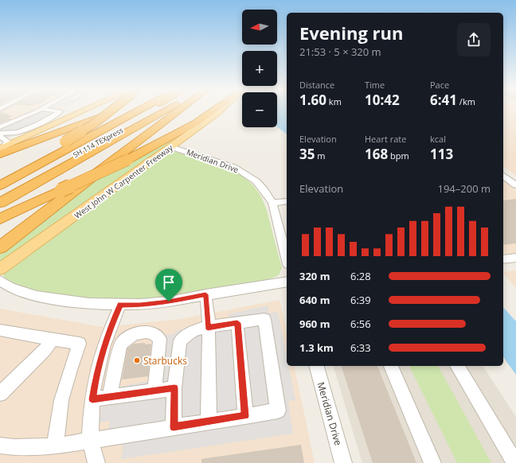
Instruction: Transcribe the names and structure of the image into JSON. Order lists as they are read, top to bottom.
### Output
{
  "streets": {
    "highway": ["SH 114 TEXpress"],
    "main road": ["West John W Carpenter Freeway"],
    "street": ["Meridian Drive"]
  },
  "crossings": [
    ["Meridian Drive", "West John W Carpenter Freeway"]
  ],
  "places": ["Starbucks"],
  "north": "left",
  "page": {
    "map_buttons": ["+", "−"],
    "heading": ["Evening run", "21:53 · 5 × 320 m"],
    "stats": [
      ["Distance", "1.60 km"],
      ["Time", "10:42"],
      ["Pace", "6:41 /km"],
      ["Elevation", "35 m"],
      ["Heart rate", "168 bpm"],
      ["kcal", "113"]
    ],
    "chart": ["Elevation", "194–200 m"],
    "list": [
      {
        "name": "320 m",
        "note": "6:28"
      },
      {
        "name": "640 m",
        "note": "6:39"
      },
      {
        "name": "960 m",
        "note": "6:56"
      },
      {
        "name": "1.3 km",
        "note": "6:33"
      }
    ]
  }
}
